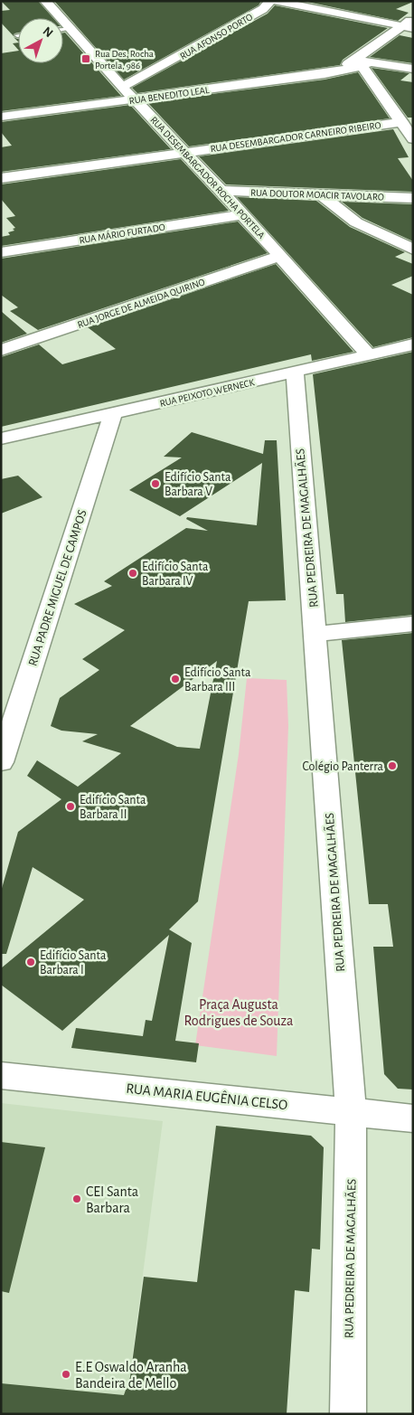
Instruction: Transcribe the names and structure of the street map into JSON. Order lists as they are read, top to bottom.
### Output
{
  "streets": {
    "street": [
      "RUA AFONSO PORTO",
      "RUA BENEDITO LEAL",
      "RUA DESEMBARGADOR CARNEIRO RIBEIRO",
      "RUA DESEMBARGADOR ROCHA PORTELA",
      "RUA DOUTOR MOACIR TAVOLARO",
      "RUA MÁRIO FURTADO",
      "RUA JORGE DE ALMEIDA QUIRINO",
      "RUA PEIXOTO WERNECK",
      "RUA PEDREIRA DE MAGALHÃES",
      "RUA PADRE MIGUEL DE CAMPOS",
      "RUA MARIA EUGÊNIA CELSO"
    ]
  },
  "crossings": [
    ["RUA AFONSO PORTO", "RUA DESEMBARGADOR ROCHA PORTELA"],
    ["RUA BENEDITO LEAL", "RUA DESEMBARGADOR ROCHA PORTELA"],
    ["RUA DESEMBARGADOR CARNEIRO RIBEIRO", "RUA DESEMBARGADOR ROCHA PORTELA"],
    ["RUA DESEMBARGADOR ROCHA PORTELA", "RUA DOUTOR MOACIR TAVOLARO"],
    ["RUA DESEMBARGADOR ROCHA PORTELA", "RUA MÁRIO FURTADO"],
    ["RUA DESEMBARGADOR ROCHA PORTELA", "RUA JORGE DE ALMEIDA QUIRINO"],
    ["RUA DESEMBARGADOR ROCHA PORTELA", "RUA PEIXOTO WERNECK"],
    ["RUA PEIXOTO WERNECK", "RUA PEDREIRA DE MAGALHÃES"],
    ["RUA PEIXOTO WERNECK", "RUA PADRE MIGUEL DE CAMPOS"],
    ["RUA PEDREIRA DE MAGALHÃES", "RUA MARIA EUGÊNIA CELSO"]
  ],
  "parks": ["Praça Augusta Rodrigues de Souza"],
  "places": {
    "transit": ["Rua Des. Rocha Portela, 986"],
    "other": [
      "Edifício Santa Barbara V",
      "Edifício Santa Barbara IV",
      "Edifício Santa Barbara III",
      "Colégio Panterra",
      "Edifício Santa Barbara II",
      "Edifício Santa Barbara I",
      "CEI Santa Barbara",
      "E.E Oswaldo Aranha Bandeira de Mello"
    ]
  },
  "north": "top right"
}
